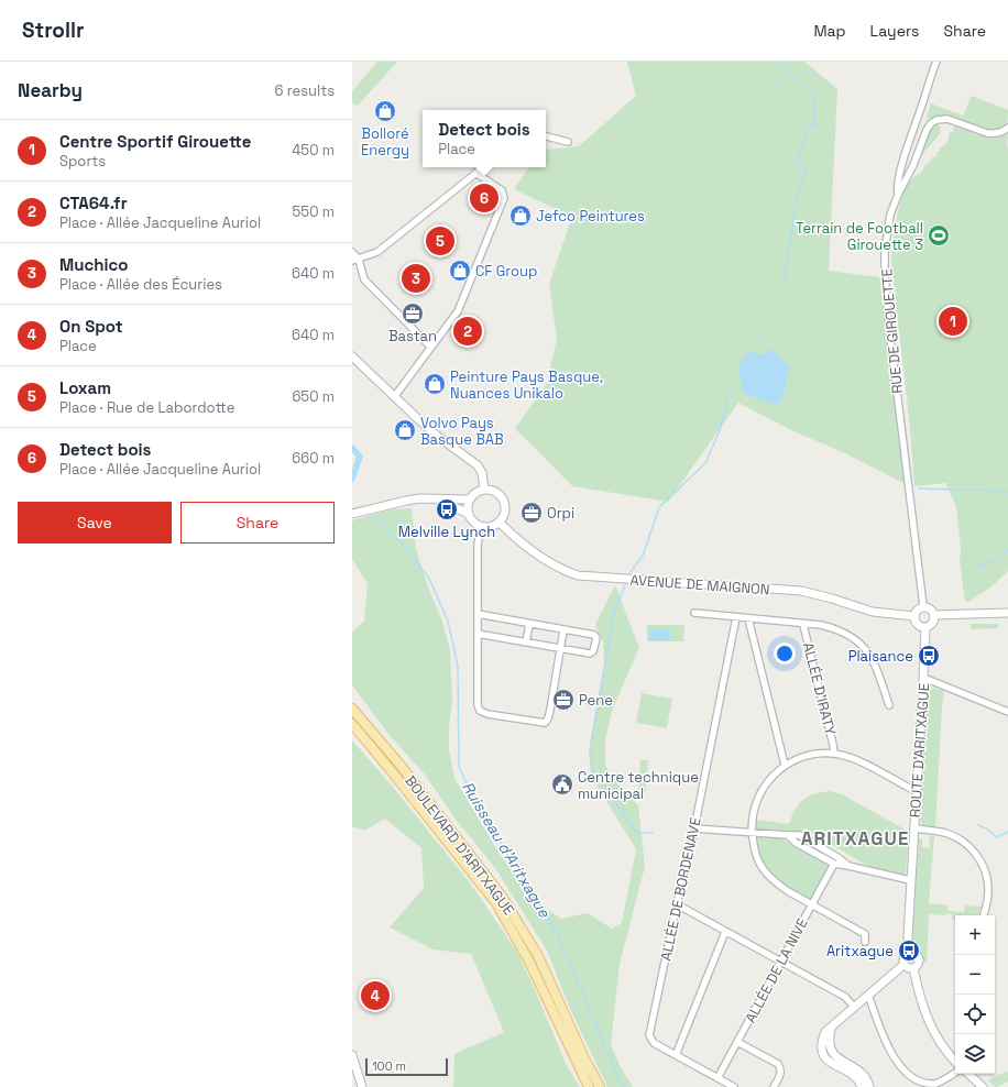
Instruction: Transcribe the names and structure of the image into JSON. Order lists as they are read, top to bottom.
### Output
{
  "streets": {
    "main road": ["BOULEVARD D'ARITXAGUE"],
    "street": [
      "RUE DE GIROUETTE",
      "AVENUE DE MAIGNON",
      "ALLÉE D'IRATY",
      "ROUTE D'ARITXAGUE",
      "ALLÉE DE BORDENAVE",
      "ALLÉE DE LA NIVE"
    ]
  },
  "crossings": [
    ["RUE DE GIROUETTE", "AVENUE DE MAIGNON"],
    ["RUE DE GIROUETTE", "ROUTE D'ARITXAGUE"],
    ["AVENUE DE MAIGNON", "ROUTE D'ARITXAGUE"],
    ["ALLÉE DE BORDENAVE", "ALLÉE DE LA NIVE"]
  ],
  "districts": ["ARITXAGUE"],
  "water": ["Ruisseau d'Aritxague"],
  "places": {
    "shop": [
      "Bolloré Energy",
      "Jefco Peintures",
      "CF Group",
      "Peinture Pays Basque, Nuances Unikalo",
      "Volvo Pays Basque BAB"
    ],
    "sports": ["Terrain de Football Girouette 3"],
    "office": ["Bastan", "Orpi", "Pene"],
    "bus stop": ["Melville Lynch", "Plaisance", "Aritxague"],
    "public building": ["Centre technique municipal"]
  },
  "scale_bar": "100 m",
  "page": {
    "header": "Strollr",
    "nav": ["Map", "Layers", "Share"],
    "heading": ["Nearby", "6 results"],
    "popup": ["Detect bois", "Place"],
    "list": [
      {
        "mark": "1",
        "name": "Centre Sportif Girouette",
        "note": "Sports",
        "value": "450 m"
      },
      {
        "mark": "2",
        "name": "CTA64.fr",
        "note": "Place · Allée Jacqueline Auriol",
        "value": "550 m"
      },
      {
        "mark": "3",
        "name": "Muchico",
        "note": "Place · Allée des Écuries",
        "value": "640 m"
      },
      {
        "mark": "4",
        "name": "On Spot",
        "note": "Place",
        "value": "640 m"
      },
      {
        "mark": "5",
        "name": "Loxam",
        "note": "Place · Rue de Labordotte",
        "value": "650 m"
      },
      {
        "mark": "6",
        "name": "Detect bois",
        "note": "Place · Allée Jacqueline Auriol",
        "value": "660 m"
      }
    ],
    "pins": [
      "6",
      "5",
      "3",
      "1",
      "2",
      "4"
    ],
    "buttons": ["Save", "Share"],
    "map_buttons": ["+", "−"],
    "scale": "100 m"
  }
}
